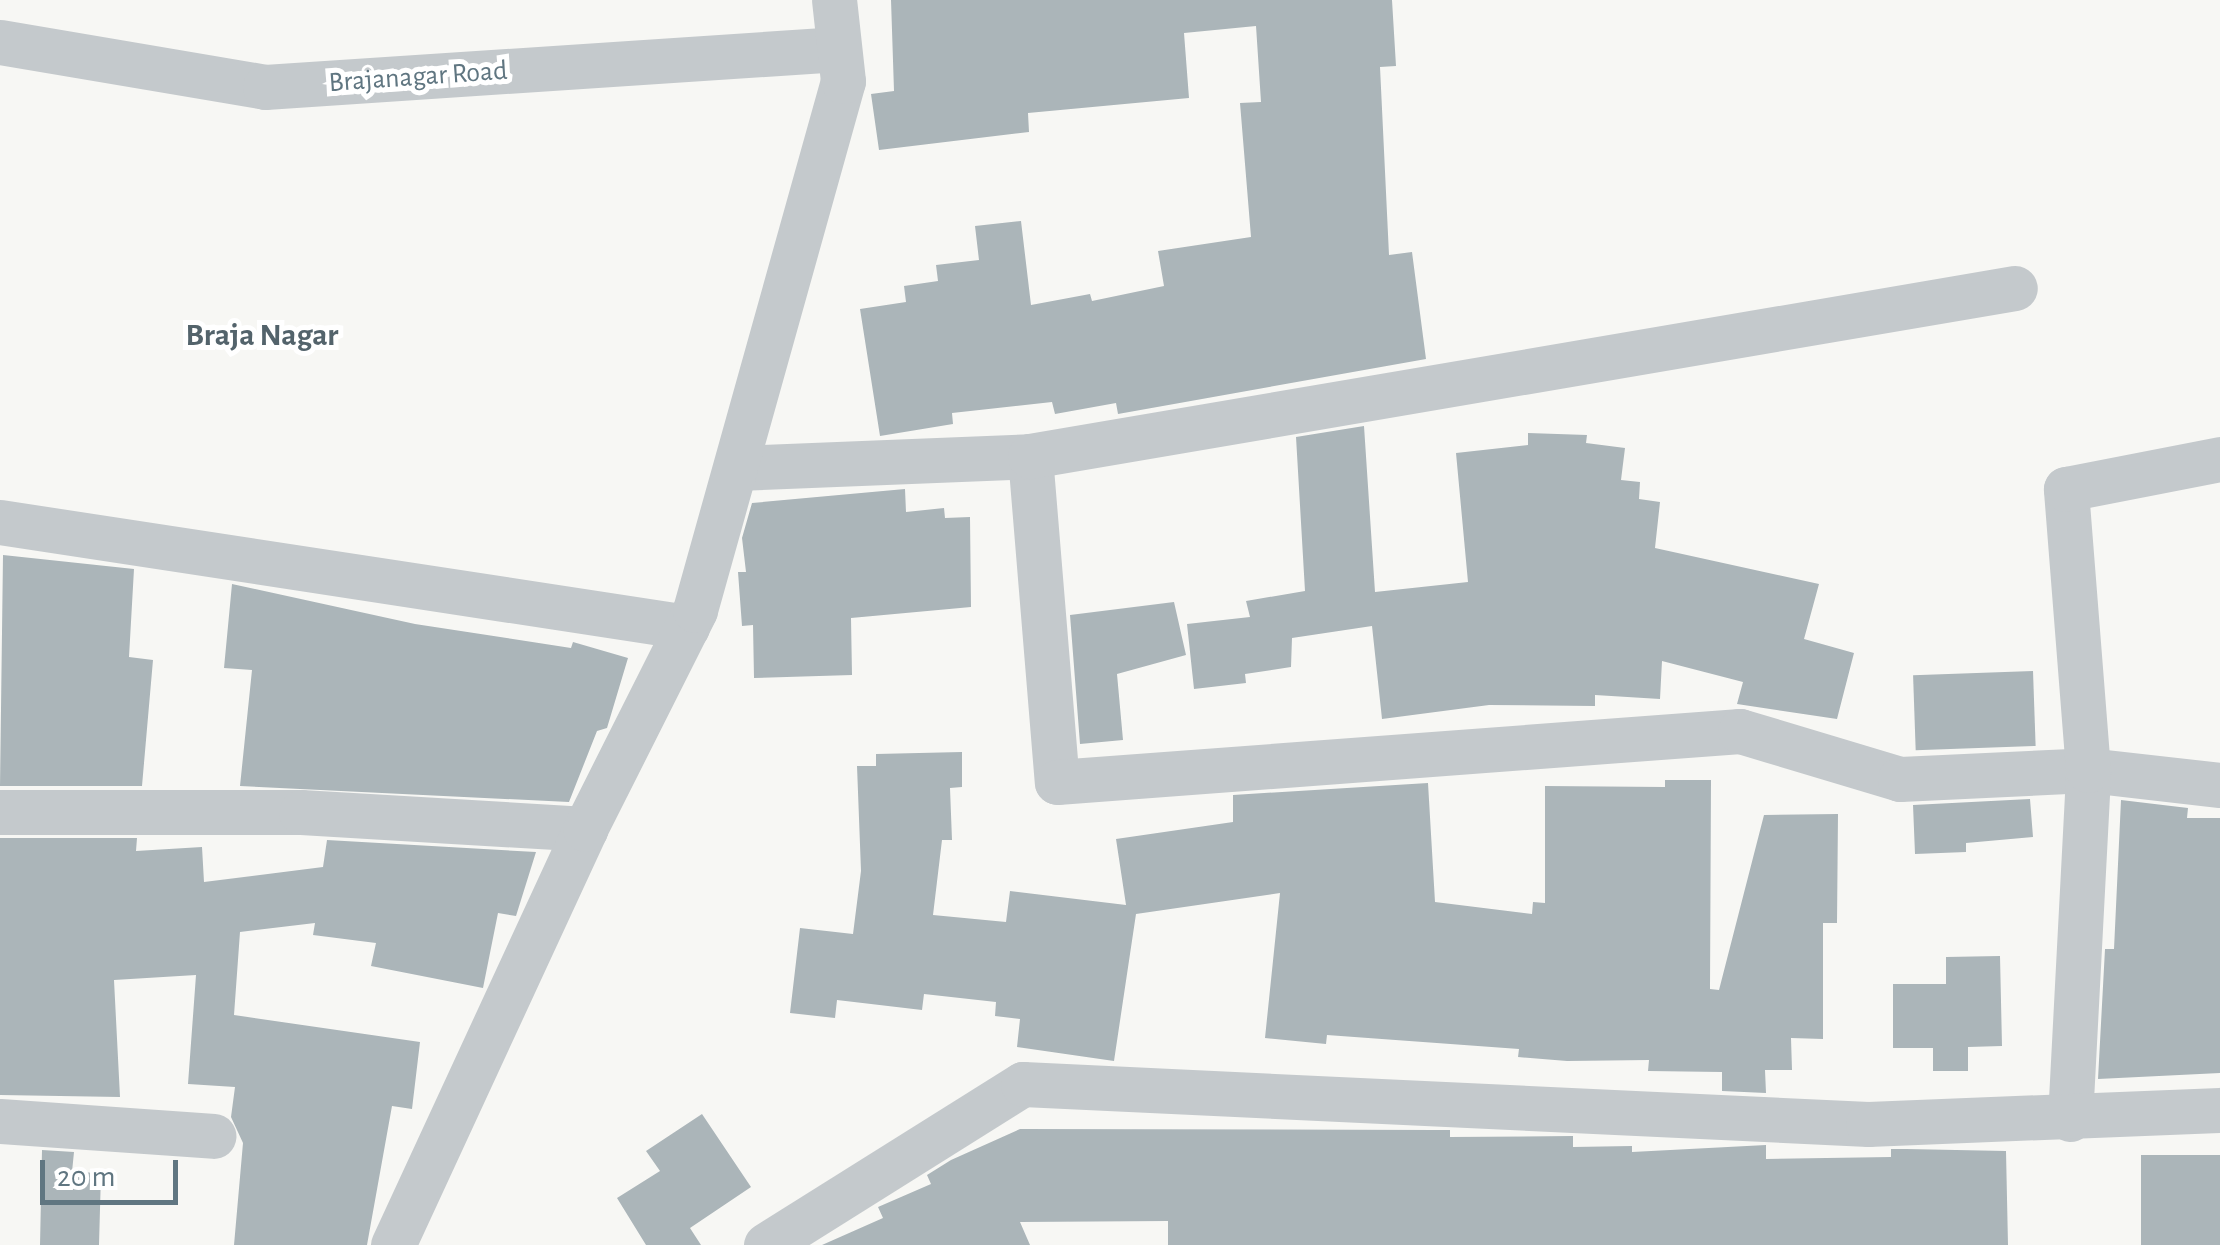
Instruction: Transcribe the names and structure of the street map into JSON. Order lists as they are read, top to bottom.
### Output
{
  "streets": {
    "street": ["Brajanagar Road"]
  },
  "districts": ["Braja Nagar"],
  "scale_bar": "20 m"
}
